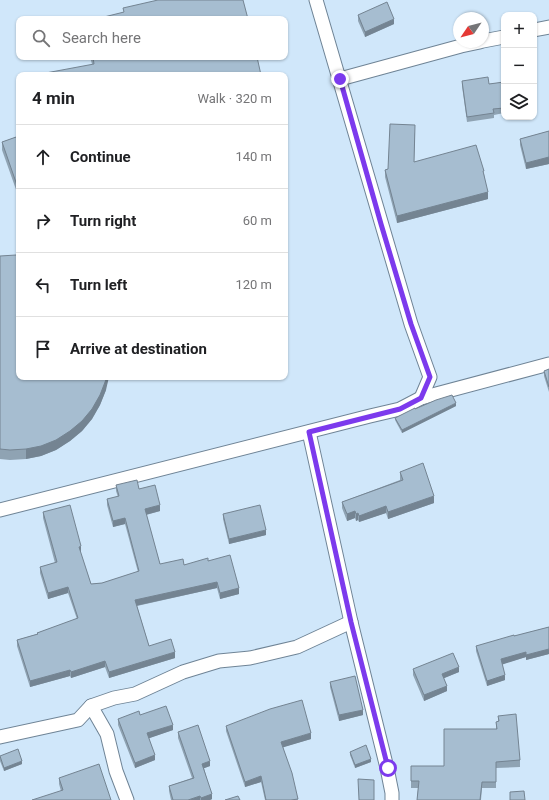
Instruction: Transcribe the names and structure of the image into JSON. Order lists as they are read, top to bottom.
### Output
{
  "north": "bottom left",
  "page": {
    "map_buttons": ["+", "−"],
    "search": "Search here",
    "heading": ["4 min", "Walk · 320 m"],
    "list": [
      ["Continue", "140 m"],
      ["Turn right", "60 m"],
      ["Turn left", "120 m"],
      "Arrive at destination"
    ]
  }
}
